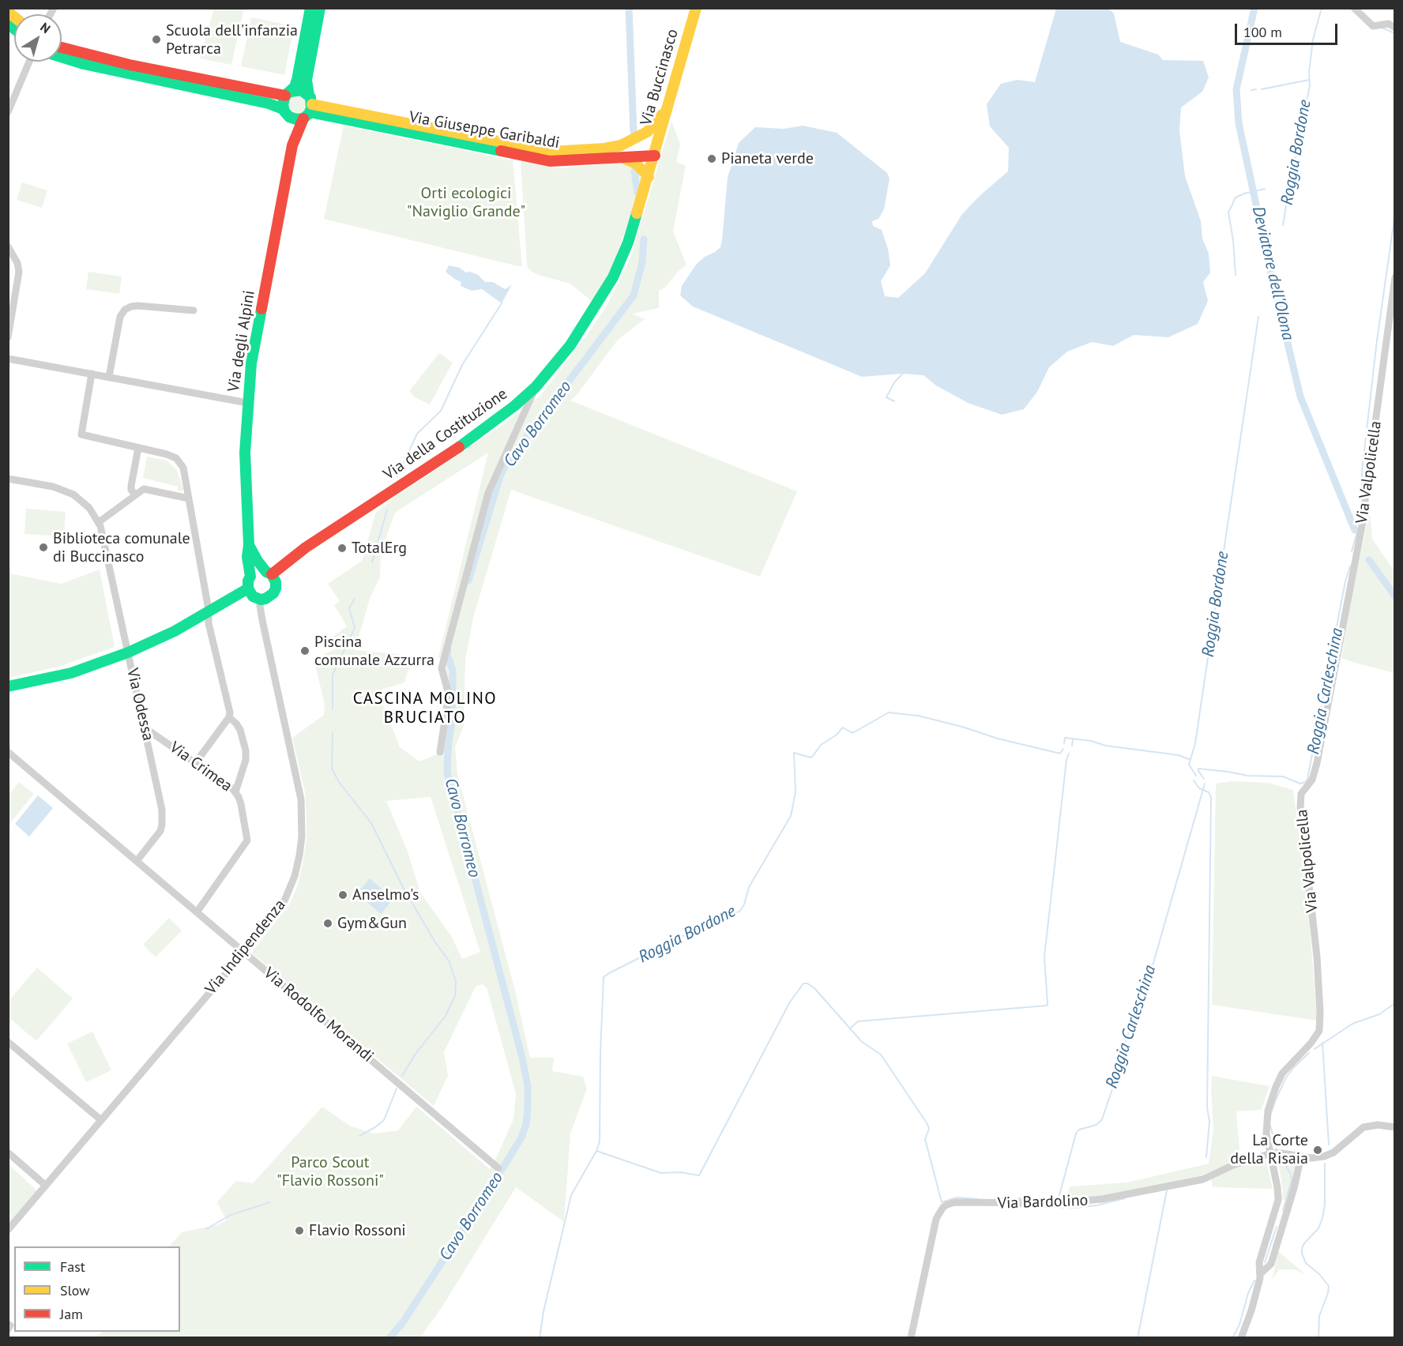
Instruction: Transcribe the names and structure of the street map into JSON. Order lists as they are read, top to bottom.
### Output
{
  "streets": {
    "street": [
      "Via Buccinasco",
      "Via Giuseppe Garibaldi",
      "Via degli Alpini",
      "Via della Costituzione",
      "Via Valpolicella",
      "Via Odessa",
      "Via Crimea",
      "Via Indipendenza",
      "Via Rodolfo Morandi",
      "Via Bardolino"
    ]
  },
  "crossings": [
    ["Via Buccinasco", "Via Giuseppe Garibaldi"],
    ["Via Buccinasco", "Via della Costituzione"],
    ["Via Giuseppe Garibaldi", "Via degli Alpini"],
    ["Via Giuseppe Garibaldi", "Via della Costituzione"],
    ["Via degli Alpini", "Via della Costituzione"],
    ["Via degli Alpini", "Via Indipendenza"],
    ["Via della Costituzione", "Via Indipendenza"],
    ["Via Valpolicella", "Via Bardolino"],
    ["Via Odessa", "Via Crimea"],
    ["Via Odessa", "Via Rodolfo Morandi"],
    ["Via Crimea", "Via Rodolfo Morandi"],
    ["Via Indipendenza", "Via Rodolfo Morandi"]
  ],
  "districts": ["CASCINA MOLINO BRUCIATO"],
  "water": [
    "Roggia Bordone",
    "Deviatore dell'Olona",
    "Cavo Borromeo",
    "Roggia Carleschina"
  ],
  "parks": ["Orti ecologici \"Naviglio Grande\"", "Parco Scout \"Flavio Rossoni\""],
  "places": [
    "Scuola dell'infanzia Petrarca",
    "Pianeta verde",
    "Biblioteca comunale di Buccinasco",
    "TotalErg",
    "Piscina comunale Azzurra",
    "Anselmo's",
    "Gym&Gun",
    "La Corte della Risaia",
    "Flavio Rossoni"
  ],
  "legend": ["Fast", "Slow", "Jam"],
  "scale_bar": "100 m",
  "north": "top right"
}
